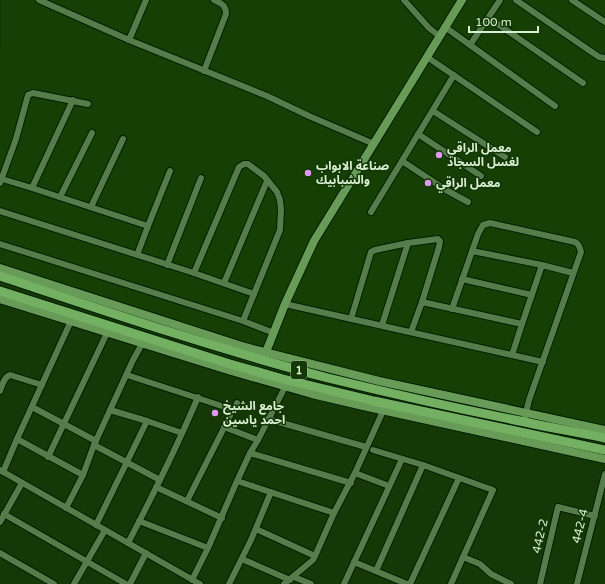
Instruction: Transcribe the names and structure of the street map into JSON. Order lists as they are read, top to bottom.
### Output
{
  "streets": {
    "highway": ["1"],
    "street": ["442-4", "442-2"]
  },
  "crossings": [
    ["442-4", "442-2"]
  ],
  "places": [
    "معمل الراقي لغسل السجاد",
    "صناعة الابواب والشبابيك",
    "معمل الراقي",
    "جامع الشيخ احمد ياسين"
  ],
  "scale_bar": "100 m"
}
